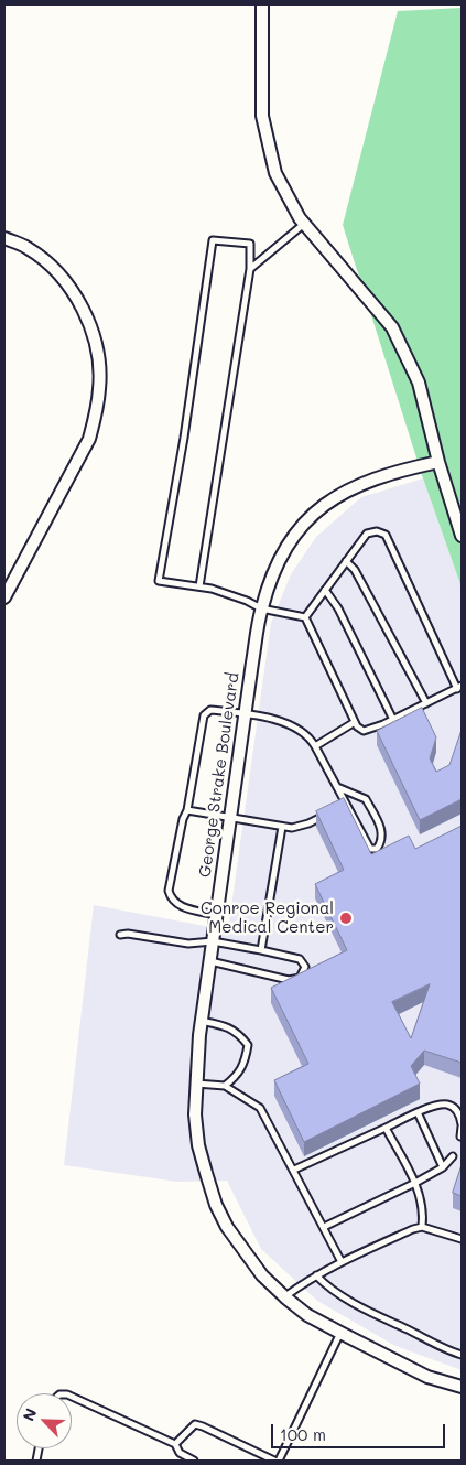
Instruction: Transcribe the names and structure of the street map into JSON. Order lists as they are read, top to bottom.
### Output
{
  "streets": {
    "street": ["George Strake Boulevard"]
  },
  "places": ["Conroe Regional Medical Center"],
  "scale_bar": "100 m",
  "north": "top left"
}
